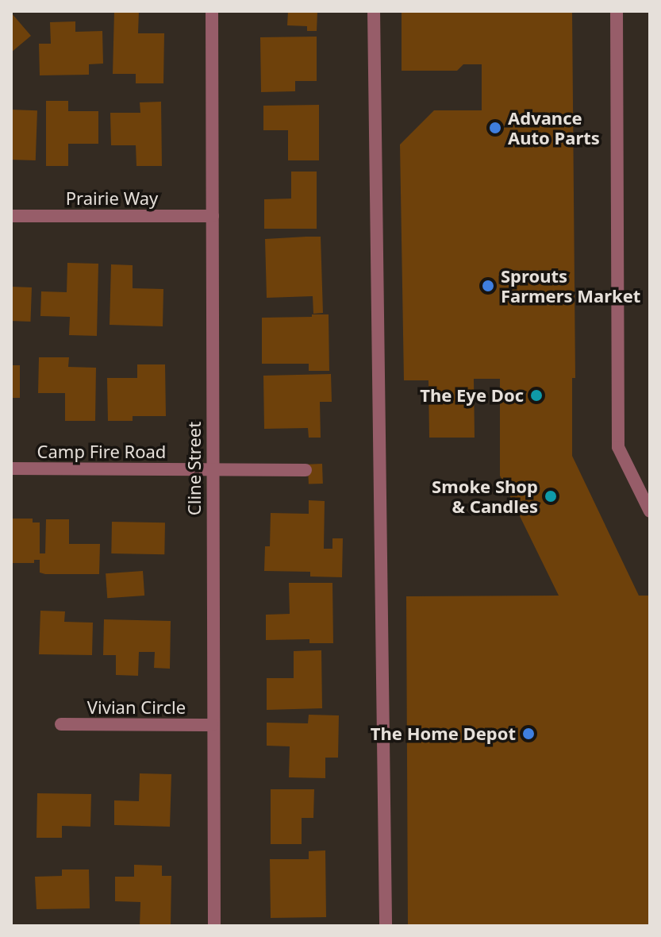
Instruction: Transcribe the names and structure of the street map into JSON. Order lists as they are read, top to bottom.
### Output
{
  "streets": {
    "street": [
      "Prairie Way",
      "Camp Fire Road",
      "Cline Street",
      "Vivian Circle"
    ]
  },
  "crossings": [
    ["Prairie Way", "Cline Street"],
    ["Camp Fire Road", "Cline Street"],
    ["Cline Street", "Vivian Circle"]
  ],
  "places": [
    "Advance Auto Parts",
    "Sprouts Farmers Market",
    "The Eye Doc",
    "Smoke Shop & Candles",
    "The Home Depot"
  ]
}
